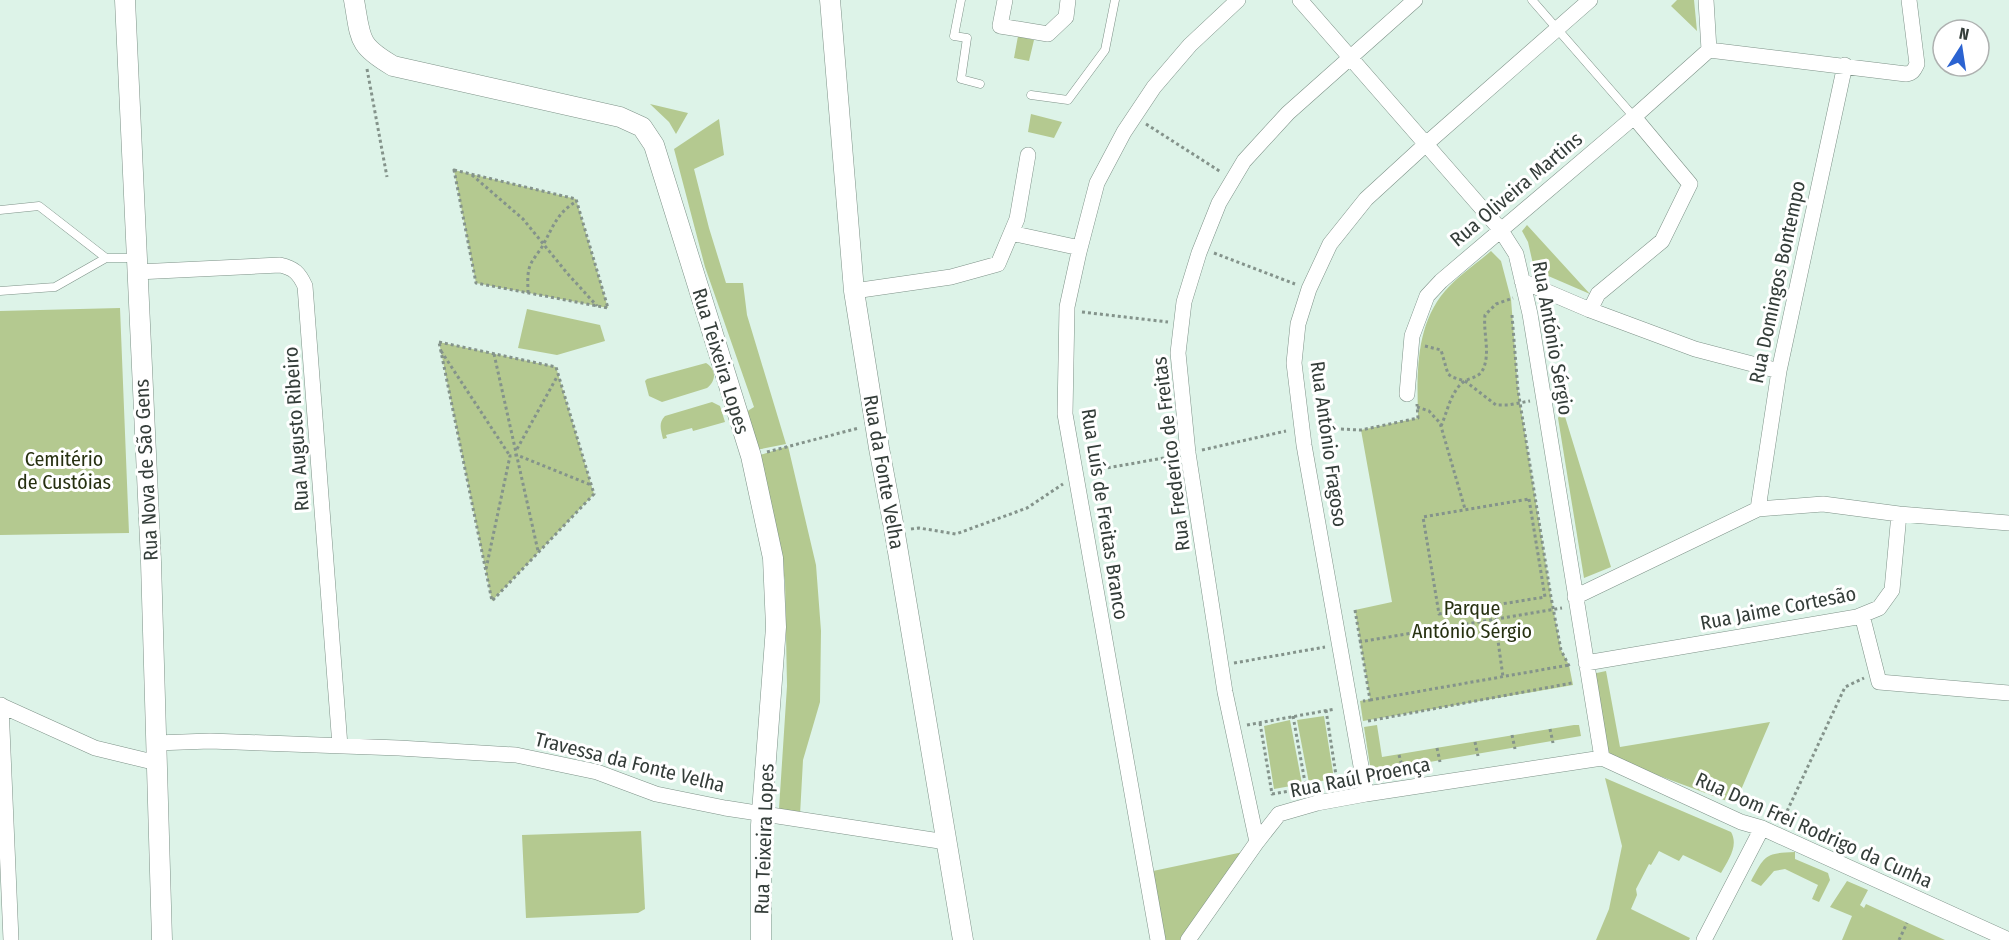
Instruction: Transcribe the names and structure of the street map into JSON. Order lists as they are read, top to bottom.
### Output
{
  "streets": {
    "street": [
      "Rua Oliveira Martins",
      "Rua Domingos Bontempo",
      "Rua António Sérgio",
      "Rua Teixeira Lopes",
      "Rua Augusto Ribeiro",
      "Rua António Fragoso",
      "Rua Frederico de Freitas",
      "Rua Nova de São Gens",
      "Rua da Fonte Velha",
      "Rua Luís de Freitas Branco",
      "Rua Jaime Cortesão",
      "Travessa da Fonte Velha",
      "Rua Raúl Proença",
      "Rua Dom Frei Rodrigo da Cunha"
    ]
  },
  "crossings": [
    ["Rua Oliveira Martins", "Rua António Sérgio"],
    ["Rua António Sérgio", "Rua António Fragoso"],
    ["Rua António Sérgio", "Rua Frederico de Freitas"],
    ["Rua António Sérgio", "Rua Jaime Cortesão"],
    ["Rua António Sérgio", "Rua Raúl Proença"],
    ["Rua António Sérgio", "Rua Dom Frei Rodrigo da Cunha"],
    ["Rua Teixeira Lopes", "Travessa da Fonte Velha"],
    ["Rua Augusto Ribeiro", "Rua Nova de São Gens"],
    ["Rua Augusto Ribeiro", "Travessa da Fonte Velha"],
    ["Rua António Fragoso", "Rua Raúl Proença"],
    ["Rua Frederico de Freitas", "Rua Raúl Proença"],
    ["Rua Nova de São Gens", "Travessa da Fonte Velha"],
    ["Rua da Fonte Velha", "Travessa da Fonte Velha"],
    ["Rua Raúl Proença", "Rua Dom Frei Rodrigo da Cunha"]
  ],
  "parks": ["Cemitério de Custóias", "Parque António Sérgio"],
  "north": "top"
}
